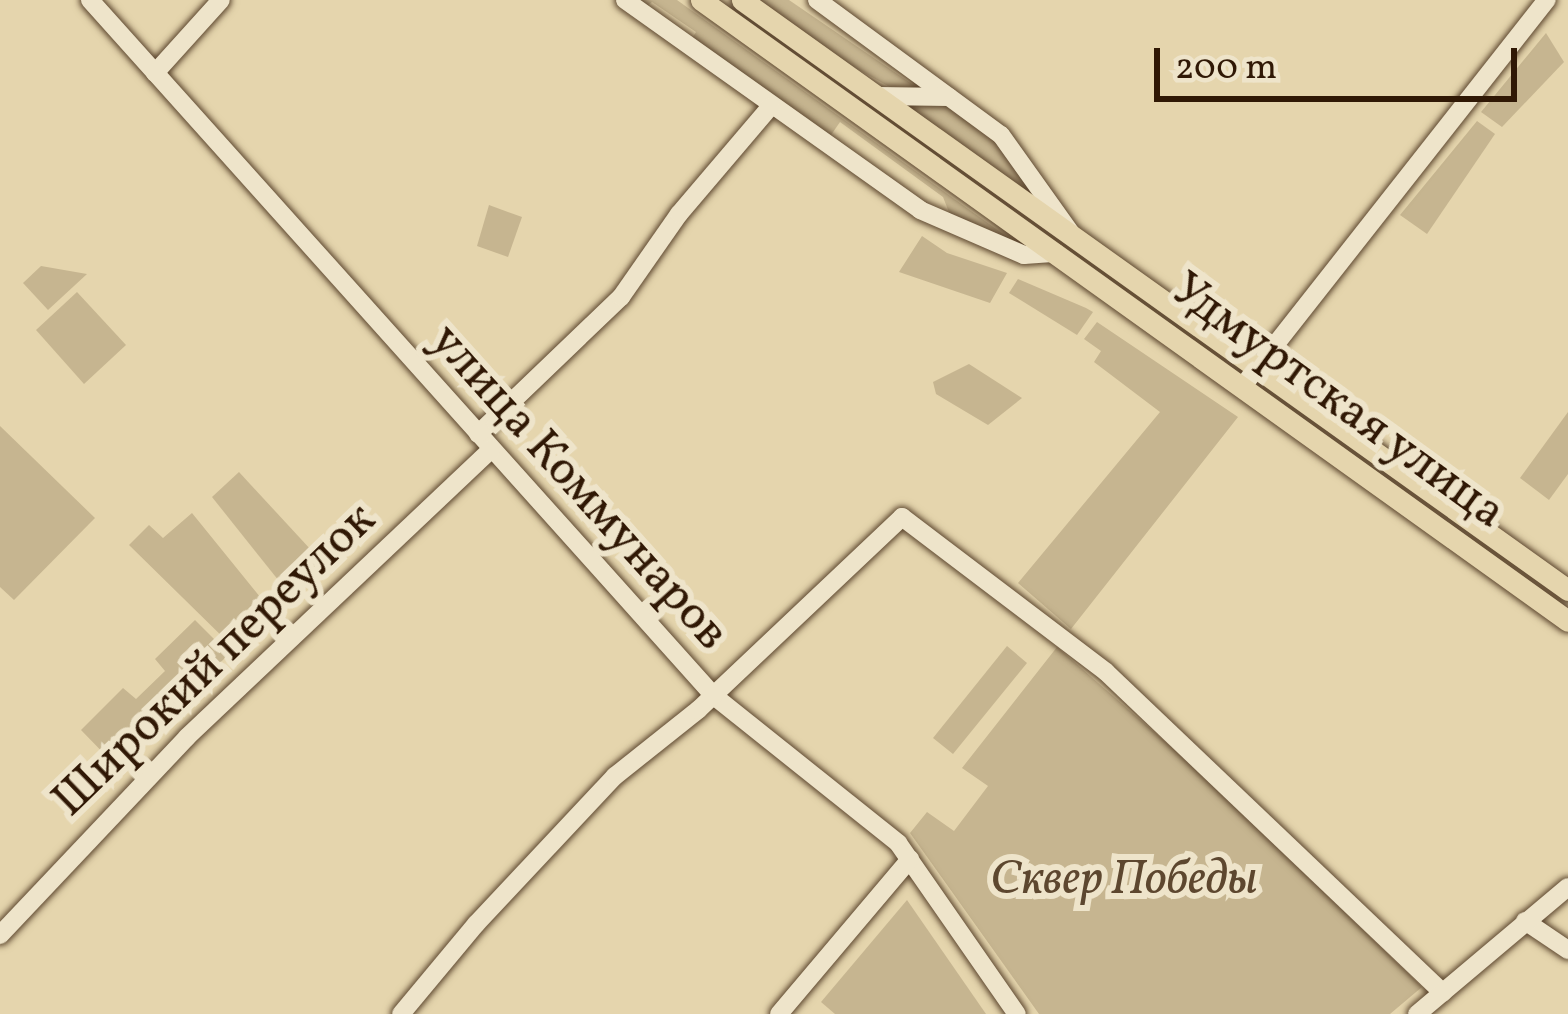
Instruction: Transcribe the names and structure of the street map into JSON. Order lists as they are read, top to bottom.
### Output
{
  "streets": {
    "main road": ["Удмуртская улица"],
    "street": ["улица Коммунаров", "Широкий переулок"]
  },
  "crossings": [
    ["Удмуртская улица", "Широкий переулок"],
    ["улица Коммунаров", "Широкий переулок"]
  ],
  "parks": ["Сквер Победы"],
  "scale_bar": "200 m"
}
